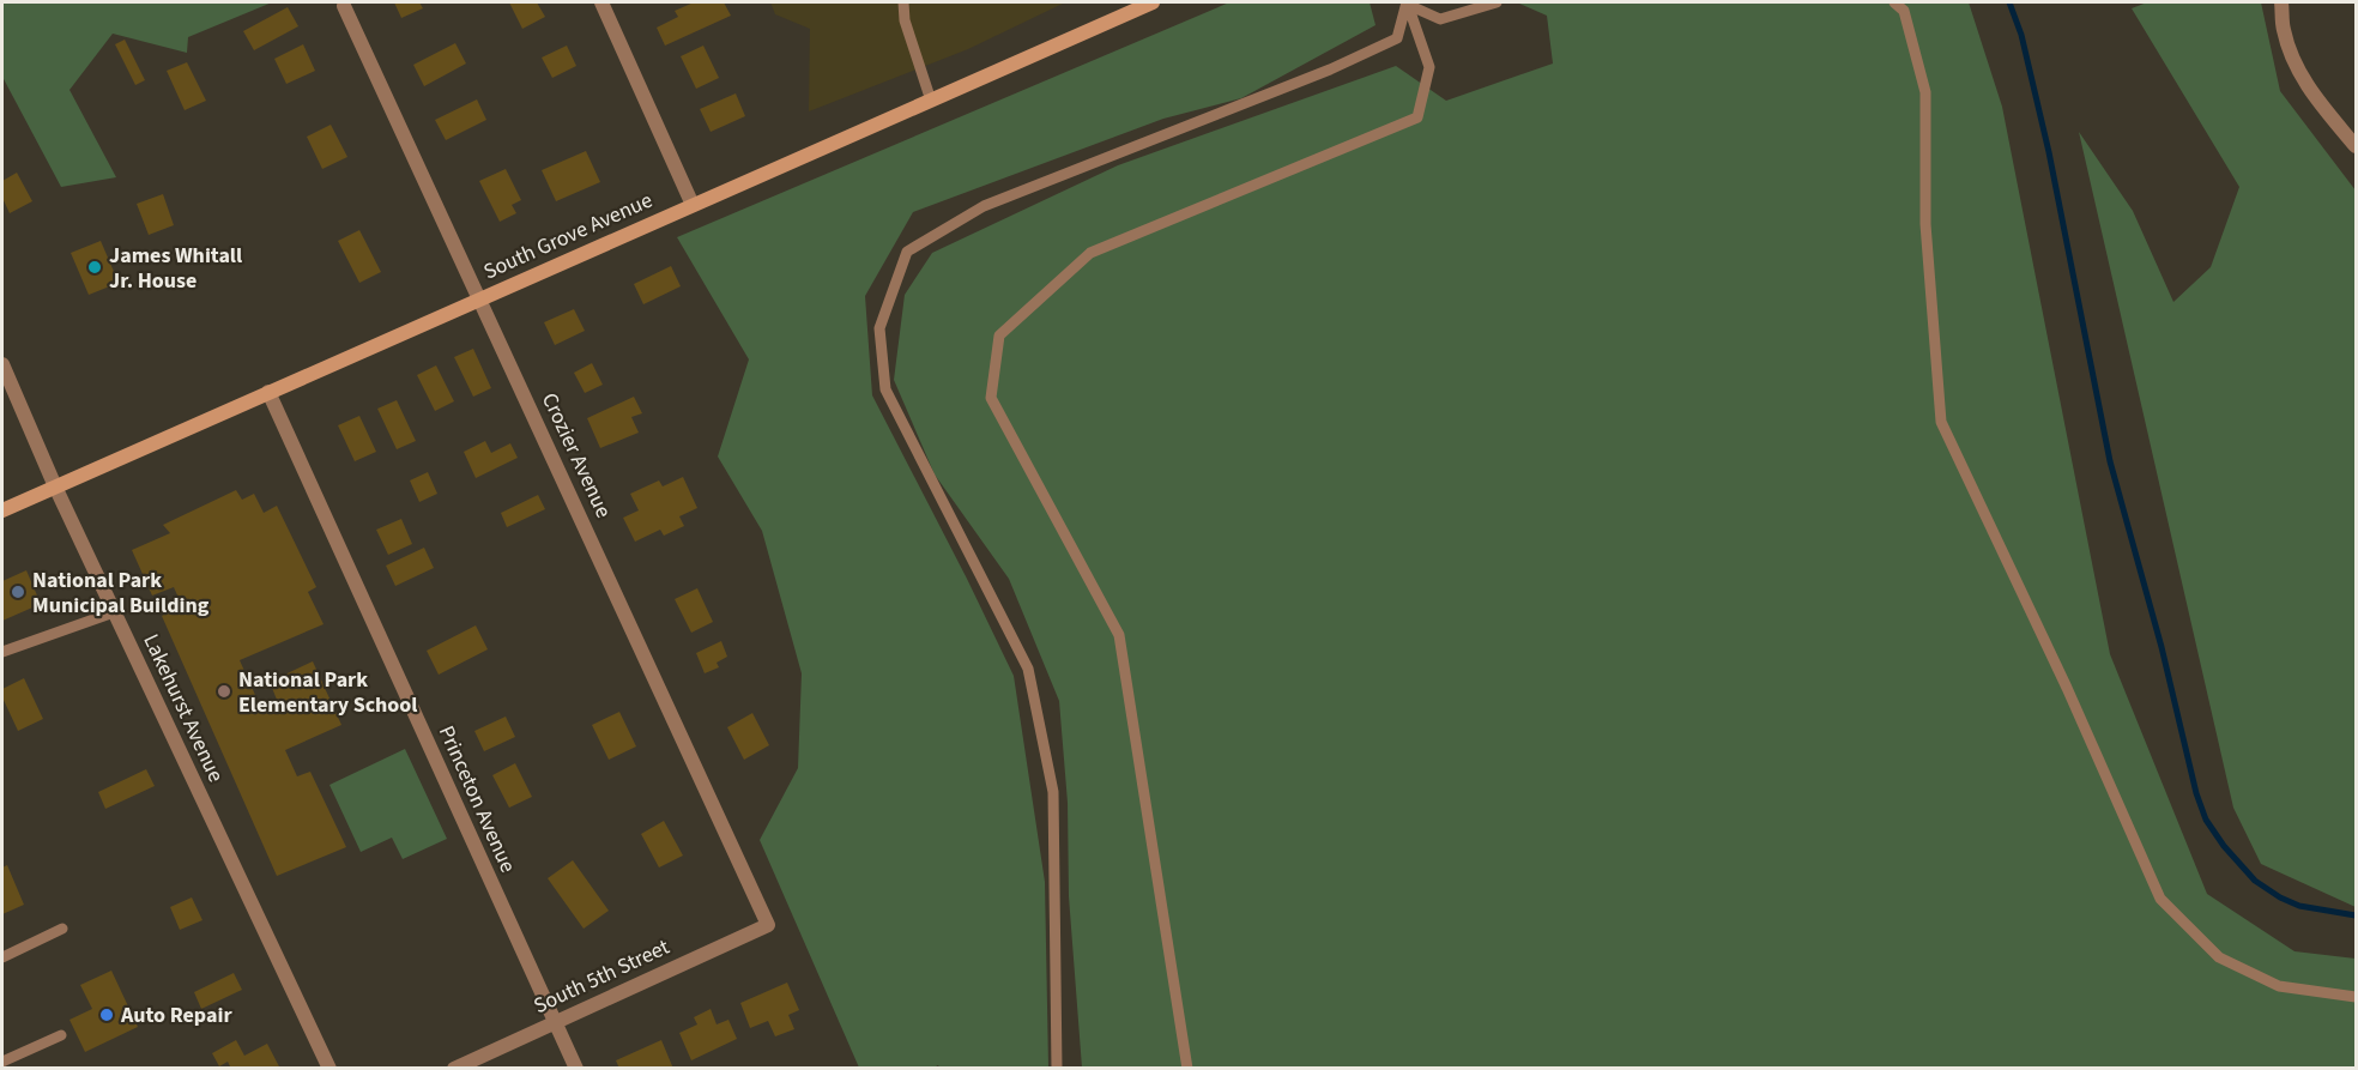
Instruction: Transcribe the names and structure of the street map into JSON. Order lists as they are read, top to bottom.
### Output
{
  "streets": {
    "main road": ["South Grove Avenue"],
    "street": [
      "Crozier Avenue",
      "Lakehurst Avenue",
      "Princeton Avenue",
      "South 5th Street"
    ]
  },
  "crossings": [
    ["South Grove Avenue", "Crozier Avenue"],
    ["South Grove Avenue", "Lakehurst Avenue"],
    ["South Grove Avenue", "Princeton Avenue"],
    ["Crozier Avenue", "South 5th Street"],
    ["Princeton Avenue", "South 5th Street"]
  ],
  "places": [
    "James Whitall Jr. House",
    "National Park Municipal Building",
    "National Park Elementary School",
    "Auto Repair"
  ]
}
